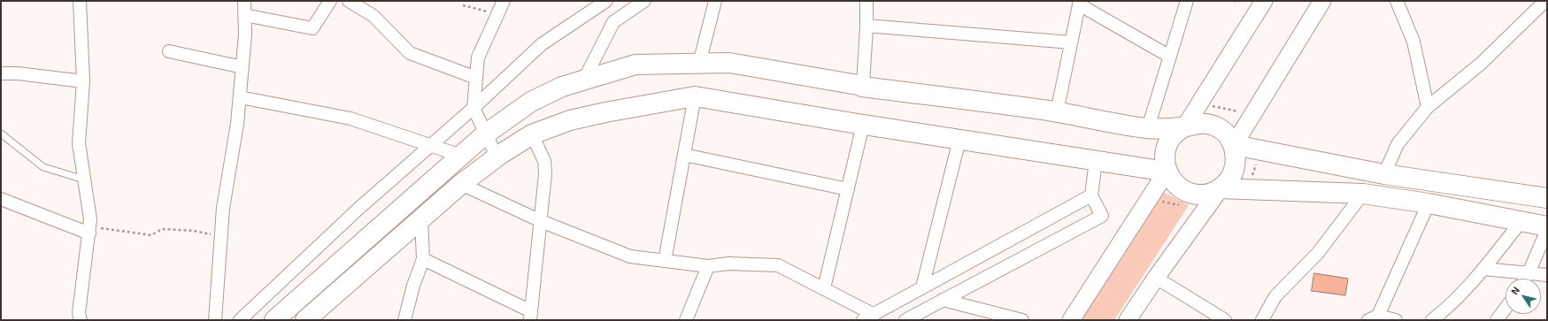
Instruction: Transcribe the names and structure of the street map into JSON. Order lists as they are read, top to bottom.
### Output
{
  "north": "top left"
}
